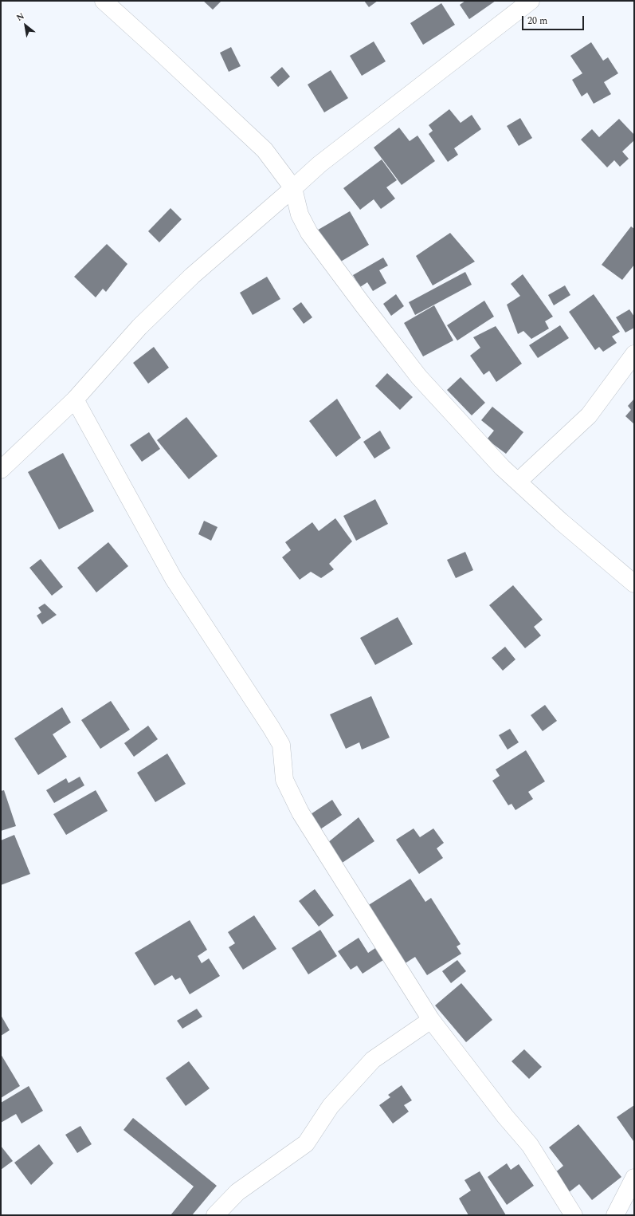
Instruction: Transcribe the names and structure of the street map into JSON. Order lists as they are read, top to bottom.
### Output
{
  "scale_bar": "20 m",
  "north": "top left"
}
